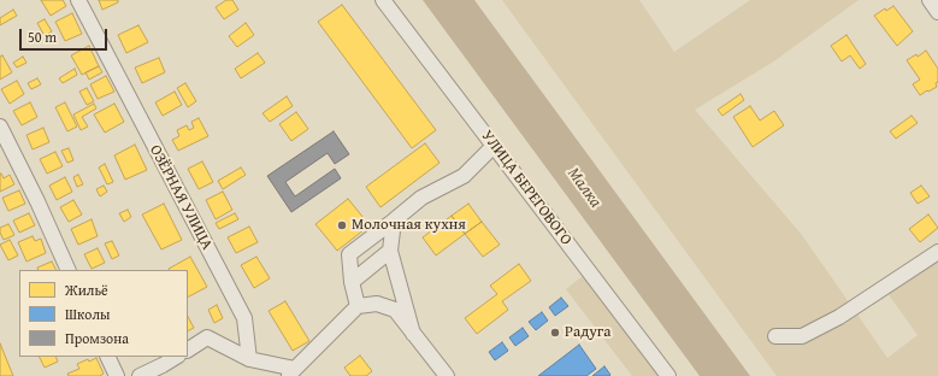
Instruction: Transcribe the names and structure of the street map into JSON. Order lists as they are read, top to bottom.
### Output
{
  "streets": {
    "street": ["УЛИЦА БЕРЕГОВОГО", "ОЗЁРНАЯ УЛИЦА"]
  },
  "water": ["Малка"],
  "places": ["Молочная кухня", "Радуга"],
  "legend": ["Жильё", "Школы", "Промзона"],
  "scale_bar": "50 m"
}
